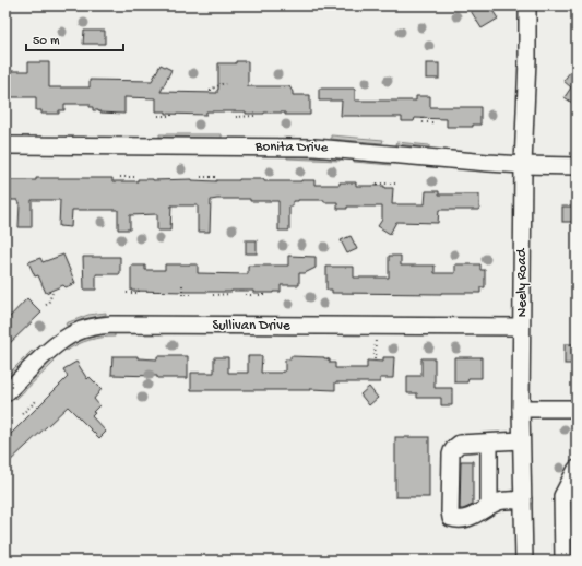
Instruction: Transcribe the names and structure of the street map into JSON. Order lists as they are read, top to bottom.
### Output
{
  "streets": {
    "street": ["Bonita Drive", "Neely Road", "Sullivan Drive"]
  },
  "crossings": [
    ["Bonita Drive", "Neely Road"],
    ["Neely Road", "Sullivan Drive"]
  ],
  "scale_bar": "50 m"
}
